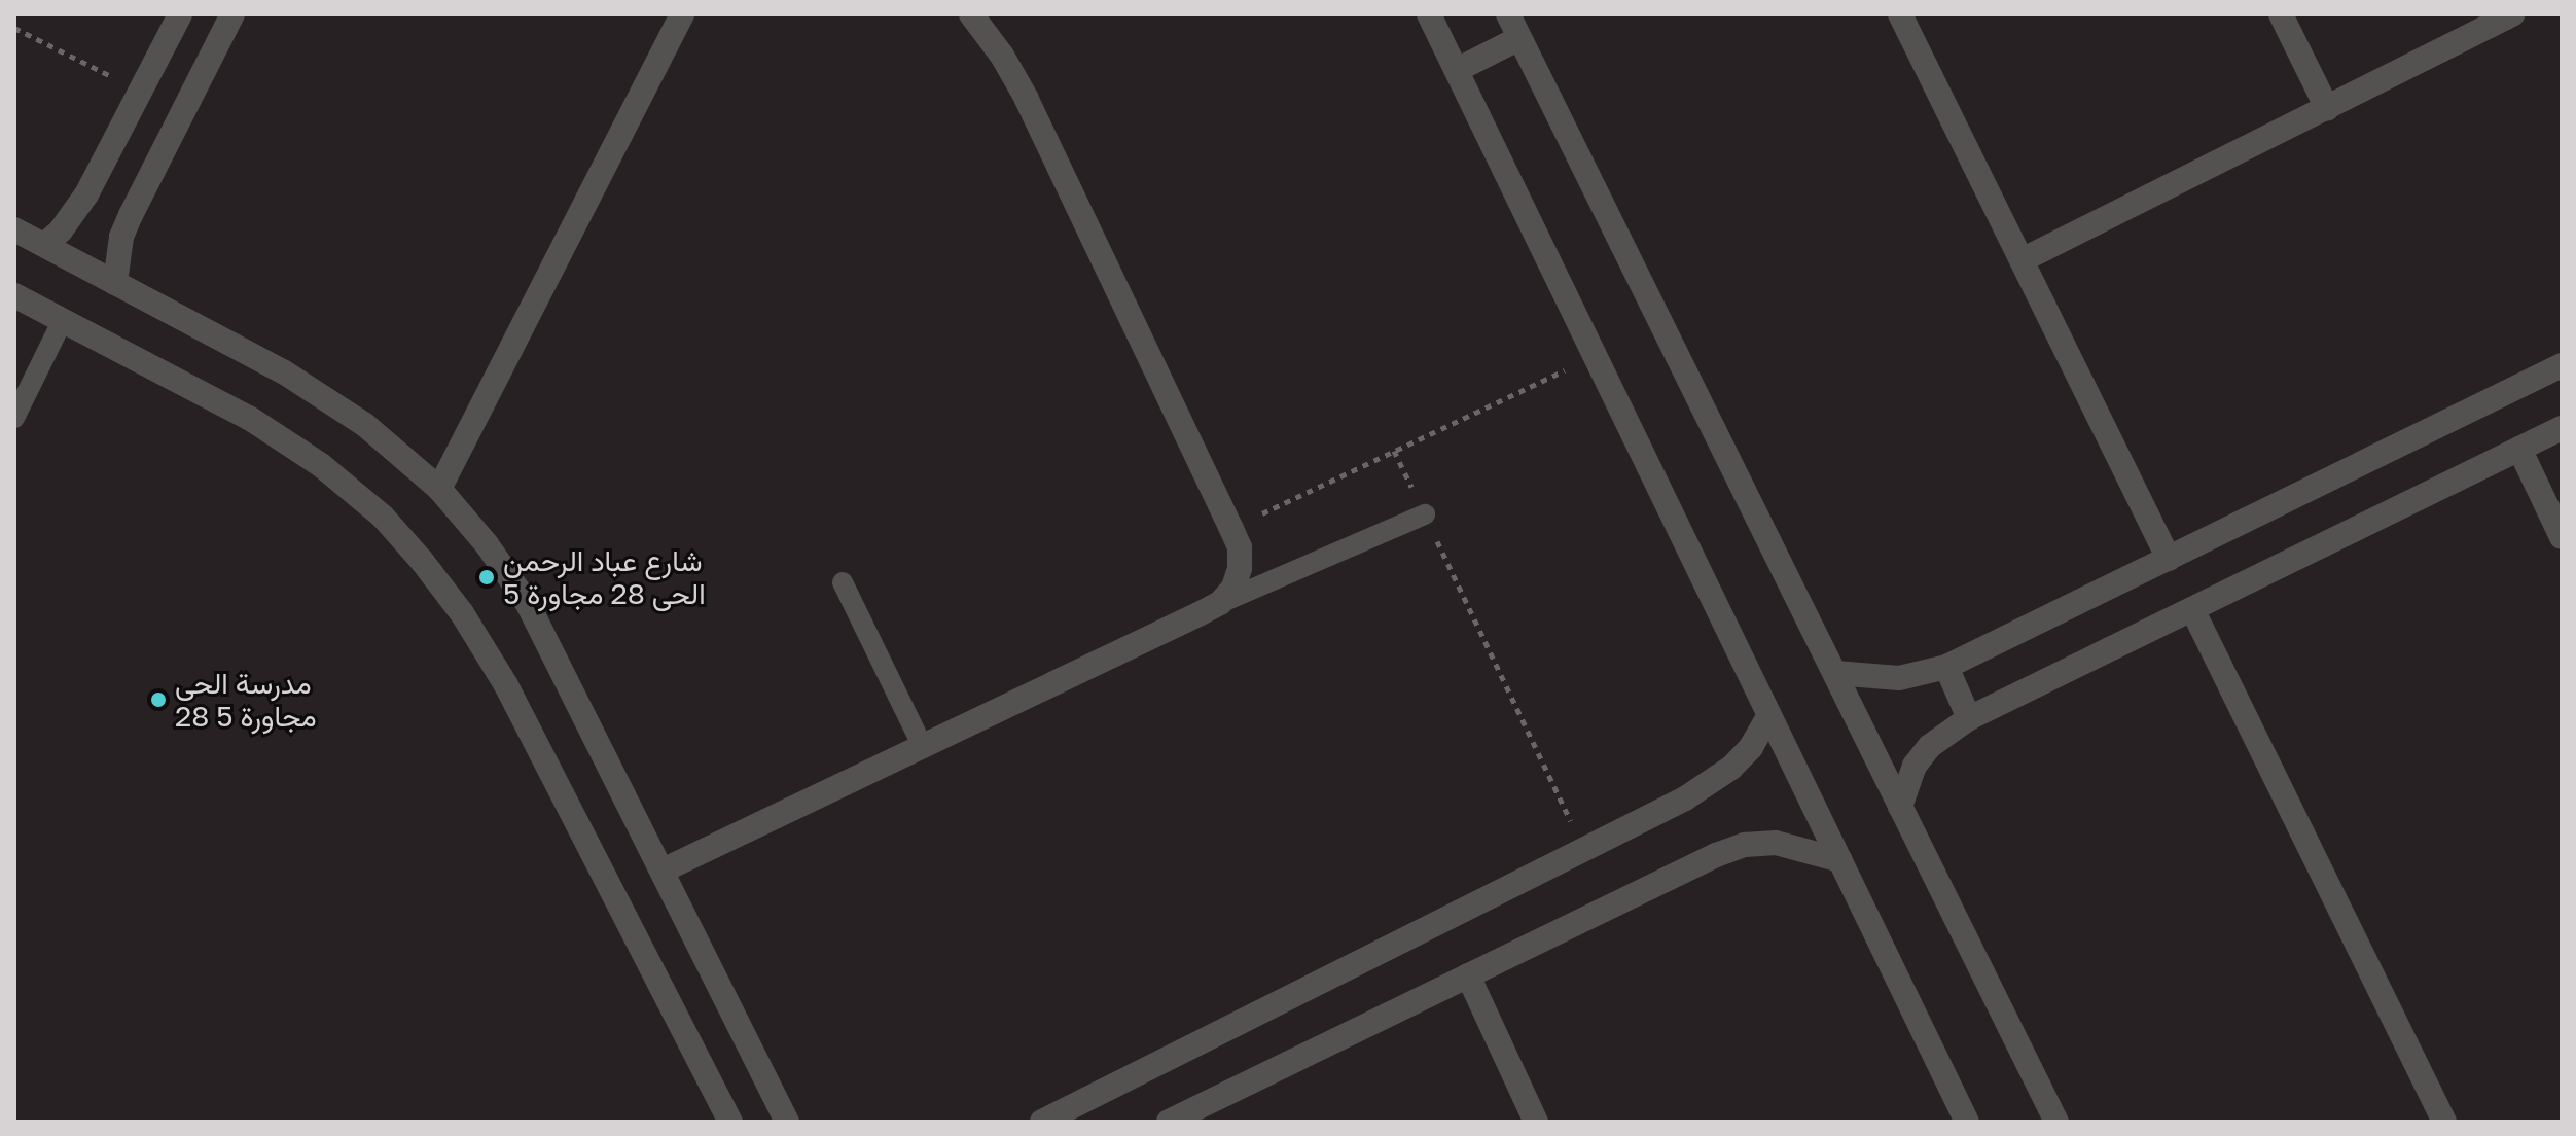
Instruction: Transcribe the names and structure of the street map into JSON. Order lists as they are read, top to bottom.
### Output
{
  "places": ["شارع عباد الرحمن الحى 28 مجاورة 5", "مدرسة الحى 28 مجاورة 5"]
}
